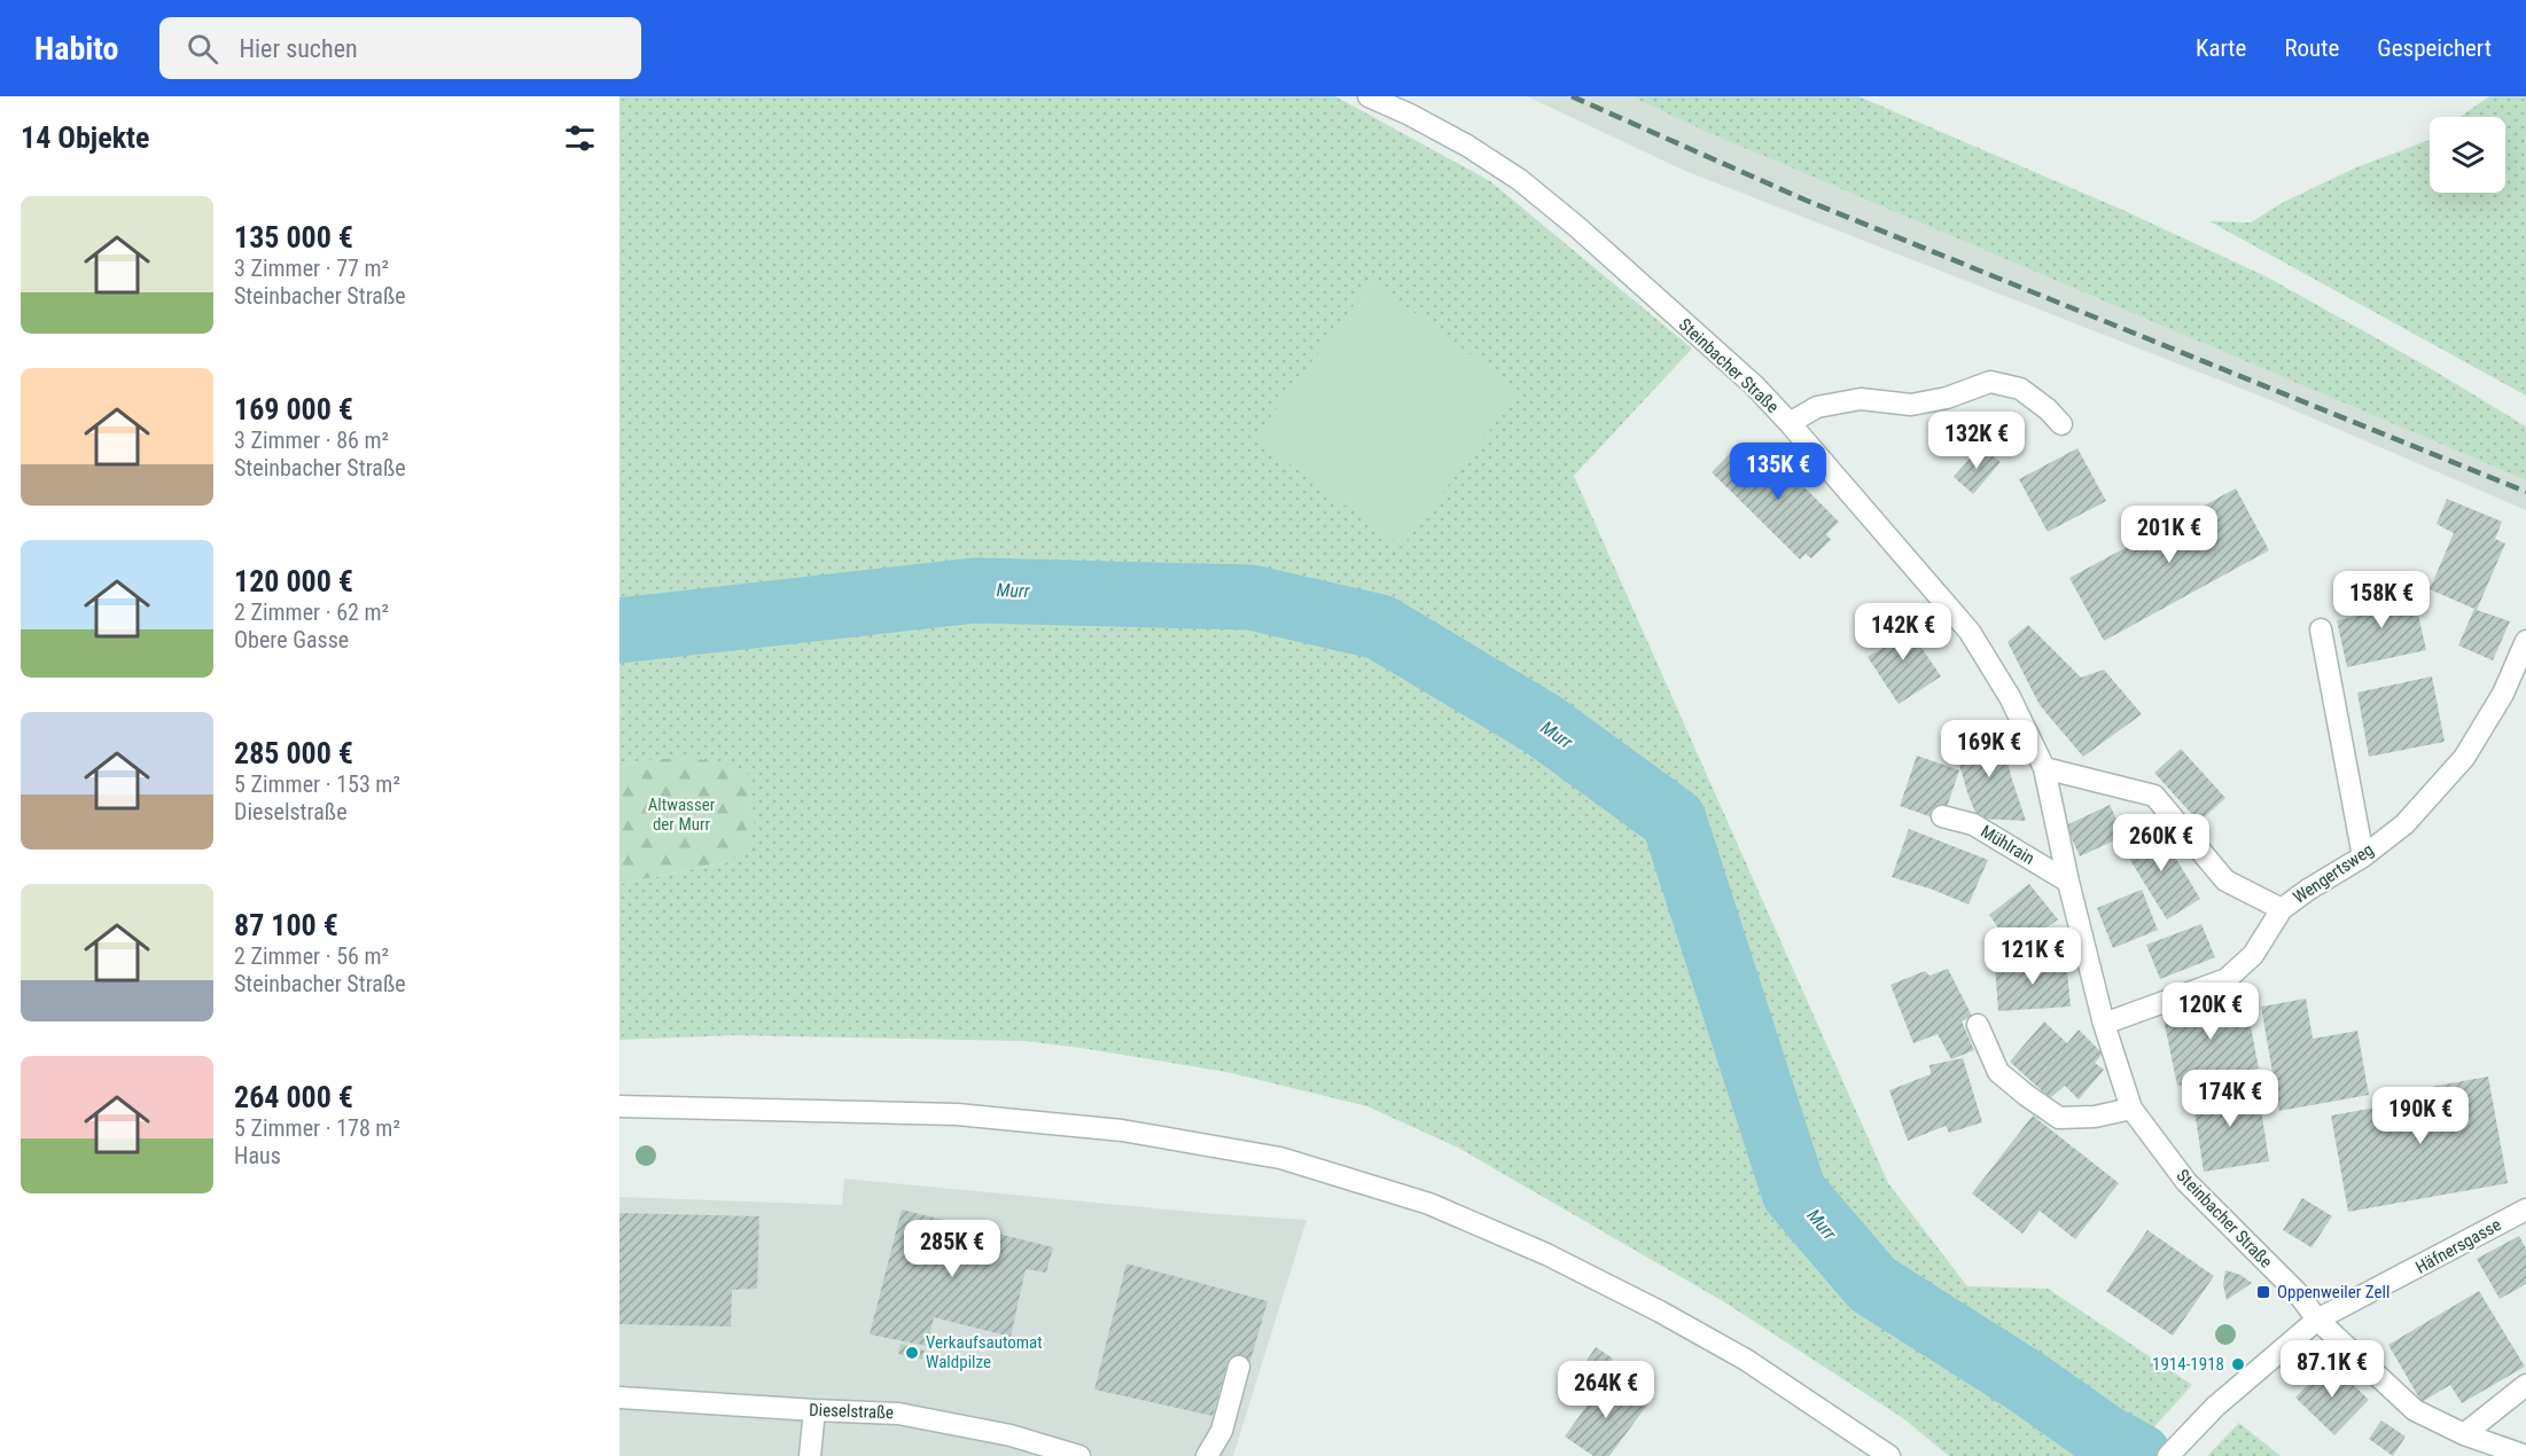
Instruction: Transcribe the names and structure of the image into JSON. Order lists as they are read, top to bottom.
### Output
{
  "streets": {
    "street": [
      "Steinbacher Straße",
      "Mühlrain",
      "Wengertsweg",
      "Häfnersgasse",
      "Dieselstraße"
    ]
  },
  "crossings": [
    ["Steinbacher Straße", "Mühlrain"],
    ["Steinbacher Straße", "Wengertsweg"],
    ["Steinbacher Straße", "Häfnersgasse"]
  ],
  "water": ["Murr"],
  "parks": ["Altwasser der Murr"],
  "places": {
    "transit": ["Oppenweiler Zell"],
    "other": ["Verkaufsautomat Waldpilze", "1914-1918"]
  },
  "page": {
    "header": "Habito",
    "search": "Hier suchen",
    "nav": ["Karte", "Route", "Gespeichert"],
    "heading": "14 Objekte",
    "list": [
      {
        "name": "135 000 €",
        "note": "3 Zimmer · 77 m² · Steinbacher Straße"
      },
      {
        "name": "169 000 €",
        "note": "3 Zimmer · 86 m² · Steinbacher Straße"
      },
      {
        "name": "120 000 €",
        "note": "2 Zimmer · 62 m² · Obere Gasse"
      },
      {
        "name": "285 000 €",
        "note": "5 Zimmer · 153 m² · Dieselstraße"
      },
      {
        "name": "87 100 €",
        "note": "2 Zimmer · 56 m² · Steinbacher Straße"
      },
      {
        "name": "264 000 €",
        "note": "5 Zimmer · 178 m² · Haus"
      }
    ],
    "price": [
      "132K €",
      "135K €",
      "201K €",
      "158K €",
      "142K €",
      "169K €",
      "260K €",
      "121K €",
      "120K €",
      "174K €",
      "190K €",
      "285K €",
      "87.1K €",
      "264K €"
    ]
  }
}
